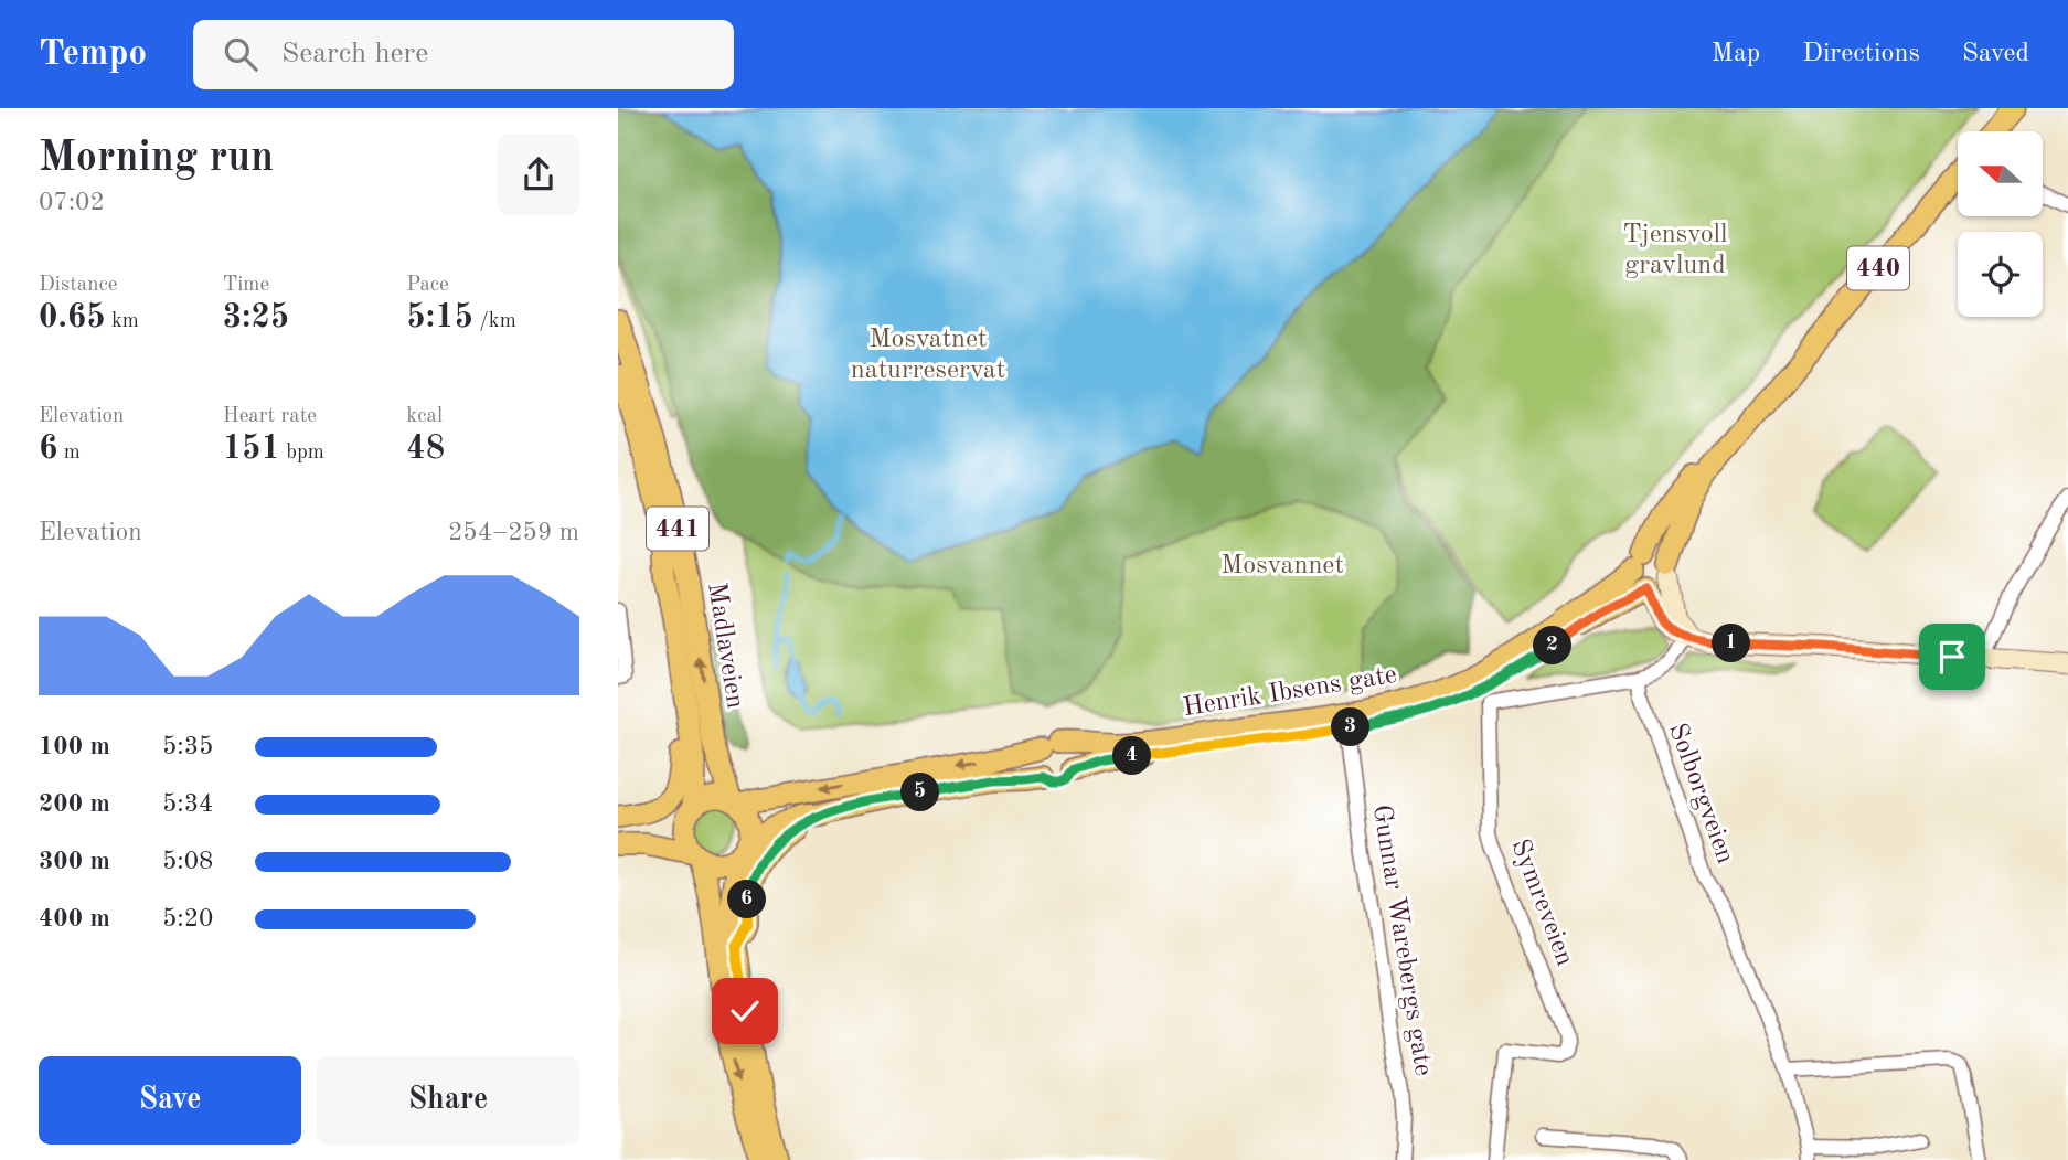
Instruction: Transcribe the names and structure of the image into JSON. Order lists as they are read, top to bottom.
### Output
{
  "streets": {
    "main road": [
      "440",
      "441",
      "Madlaveien",
      "Henrik Ibsens gate"
    ],
    "street": ["Solborgveien", "Symreveien", "Gunnar Warebergs gate"]
  },
  "crossings": [
    ["441", "Madlaveien"],
    ["441", "Henrik Ibsens gate"],
    ["Madlaveien", "Henrik Ibsens gate"],
    ["Henrik Ibsens gate", "Gunnar Warebergs gate"],
    ["Solborgveien", "Symreveien"]
  ],
  "parks": ["Tjensvoll gravlund", "Mosvatnet naturreservat", "Mosvannet"],
  "north": "left",
  "page": {
    "header": "Tempo",
    "search": "Search here",
    "nav": ["Map", "Directions", "Saved"],
    "heading": ["Morning run", "07:02"],
    "stats": [
      ["Distance", "0.65 km"],
      ["Time", "3:25"],
      ["Pace", "5:15 /km"],
      ["Elevation", "6 m"],
      ["Heart rate", "151 bpm"],
      ["kcal", "48"]
    ],
    "chart": ["Elevation", "254–259 m"],
    "pins": [
      "1",
      "2",
      "3",
      "4",
      "5",
      "6"
    ],
    "list": [
      {
        "name": "100 m",
        "note": "5:35"
      },
      {
        "name": "200 m",
        "note": "5:34"
      },
      {
        "name": "300 m",
        "note": "5:08"
      },
      {
        "name": "400 m",
        "note": "5:20"
      }
    ],
    "buttons": ["Save", "Share"]
  }
}
